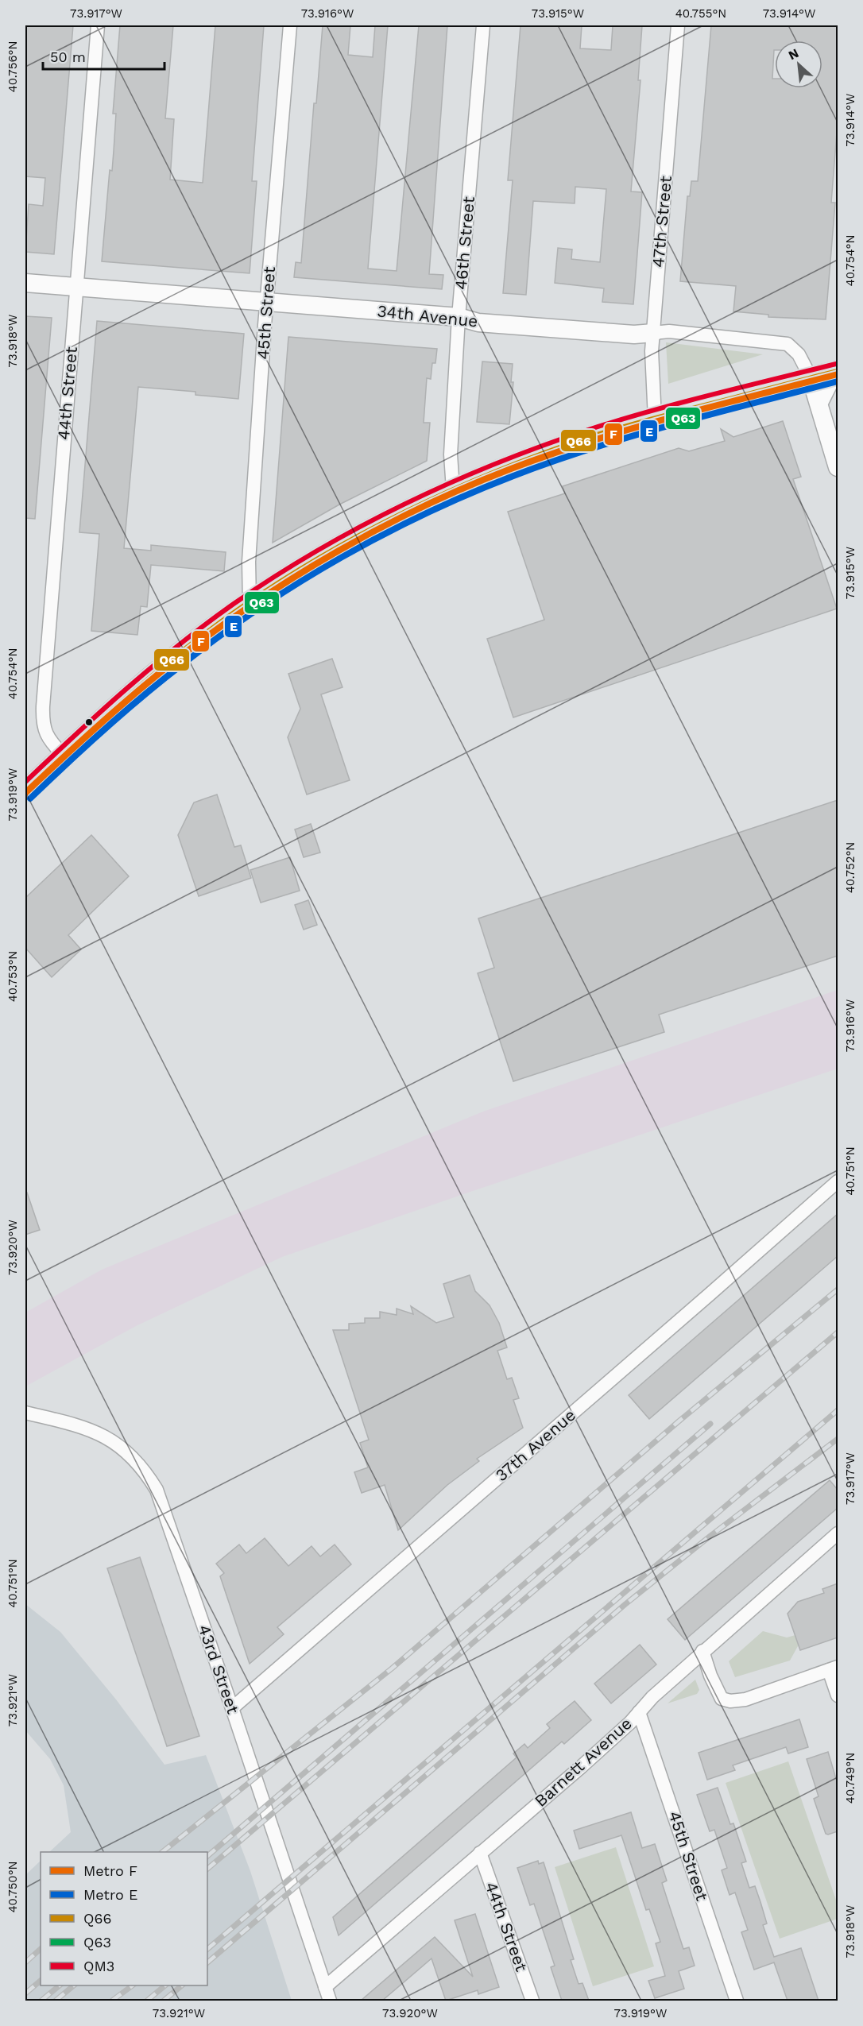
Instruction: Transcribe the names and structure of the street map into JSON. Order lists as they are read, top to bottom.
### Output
{
  "streets": {
    "street": [
      "47th Street",
      "46th Street",
      "45th Street",
      "34th Avenue",
      "44th Street",
      "37th Avenue",
      "43rd Street",
      "Barnett Avenue"
    ]
  },
  "crossings": [
    ["47th Street", "34th Avenue"],
    ["46th Street", "34th Avenue"],
    ["45th Street", "34th Avenue"],
    ["45th Street", "Barnett Avenue"],
    ["34th Avenue", "44th Street"],
    ["44th Street", "Barnett Avenue"],
    ["37th Avenue", "43rd Street"],
    ["43rd Street", "Barnett Avenue"]
  ],
  "lines": [
    "transit line QM3",
    "transit line Q66",
    "metro line F",
    "transit line Q63",
    "metro line E"
  ],
  "legend": [
    "Metro F",
    "Metro E",
    "Q66",
    "Q63",
    "QM3"
  ],
  "scale_bar": "50 m",
  "north": "top left",
  "coordinates": [
    "73.917°W",
    "73.916°W",
    "73.915°W",
    "40.755°N",
    "73.914°W",
    "40.756°N",
    "40.754°N",
    "73.918°W",
    "73.919°W",
    "40.752°N",
    "40.753°N",
    "40.751°N",
    "73.920°W",
    "73.921°W",
    "40.749°N",
    "40.750°N"
  ]
}
